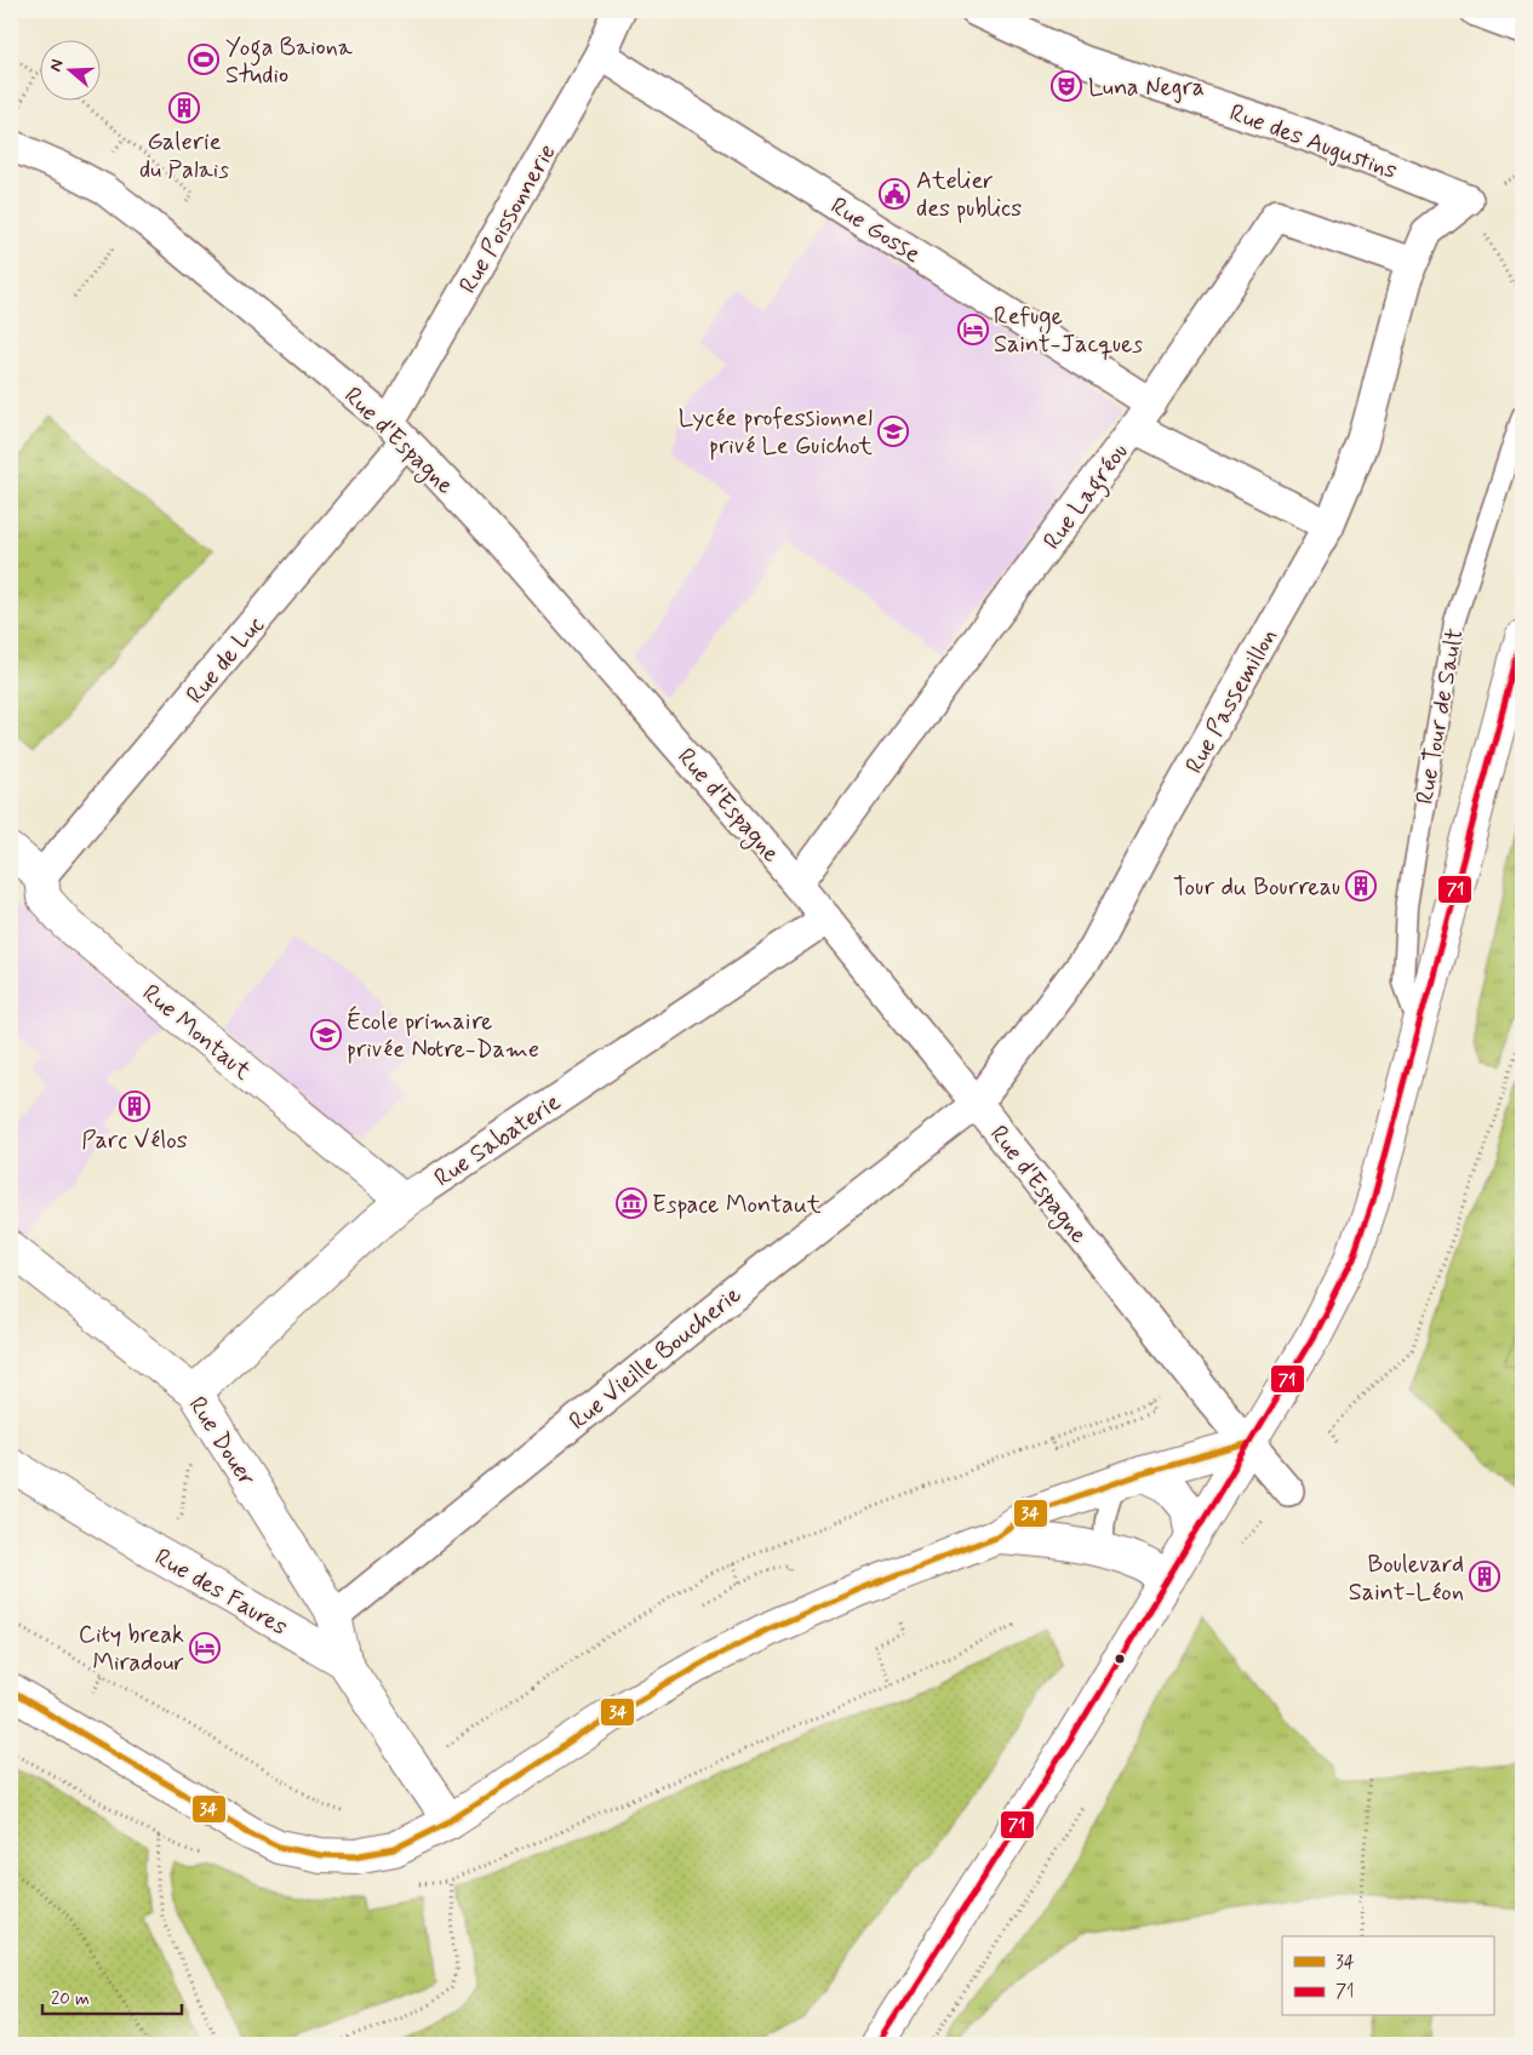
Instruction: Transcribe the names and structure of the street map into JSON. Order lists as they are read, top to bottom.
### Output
{
  "streets": {
    "street": [
      "Rue des Augustins",
      "Rue Poissonnerie",
      "Rue Gosse",
      "Rue d'Espagne",
      "Rue Lagréou",
      "Rue de Luc",
      "Rue Passemillon",
      "Rue Montaut",
      "Rue Sabaterie",
      "Rue Vieille Boucherie",
      "Rue Douer",
      "Rue des Faures"
    ],
    "lane": ["Rue Tour de Sault"]
  },
  "crossings": [
    ["Rue Poissonnerie", "Rue Gosse"],
    ["Rue Poissonnerie", "Rue d'Espagne"],
    ["Rue Poissonnerie", "Rue de Luc"],
    ["Rue Gosse", "Rue Lagréou"],
    ["Rue d'Espagne", "Rue Lagréou"],
    ["Rue d'Espagne", "Rue de Luc"],
    ["Rue d'Espagne", "Rue Passemillon"],
    ["Rue d'Espagne", "Rue Sabaterie"],
    ["Rue d'Espagne", "Rue Vieille Boucherie"],
    ["Rue Lagréou", "Rue Passemillon"],
    ["Rue de Luc", "Rue Montaut"],
    ["Rue Passemillon", "Rue Vieille Boucherie"],
    ["Rue Montaut", "Rue Sabaterie"],
    ["Rue Sabaterie", "Rue Douer"],
    ["Rue Vieille Boucherie", "Rue Douer"],
    ["Rue Douer", "Rue des Faures"]
  ],
  "places": {
    "sports": ["Yoga Baiona Studio"],
    "theatre": ["Luna Negra"],
    "building": [
      "Galerie du Palais",
      "Tour du Bourreau",
      "Parc Vélos",
      "Boulevard Saint-Léon"
    ],
    "public building": ["Atelier des publics"],
    "hotel": ["Refuge Saint-Jacques", "City break Miradour"],
    "school or university": ["Lycée professionnel privé Le Guichot", "École primaire privée Notre-Dame"],
    "museum": ["Espace Montaut"]
  },
  "lines": ["transit line 71", "transit line 34"],
  "legend": ["34", "71"],
  "scale_bar": "20 m",
  "north": "left"
}
